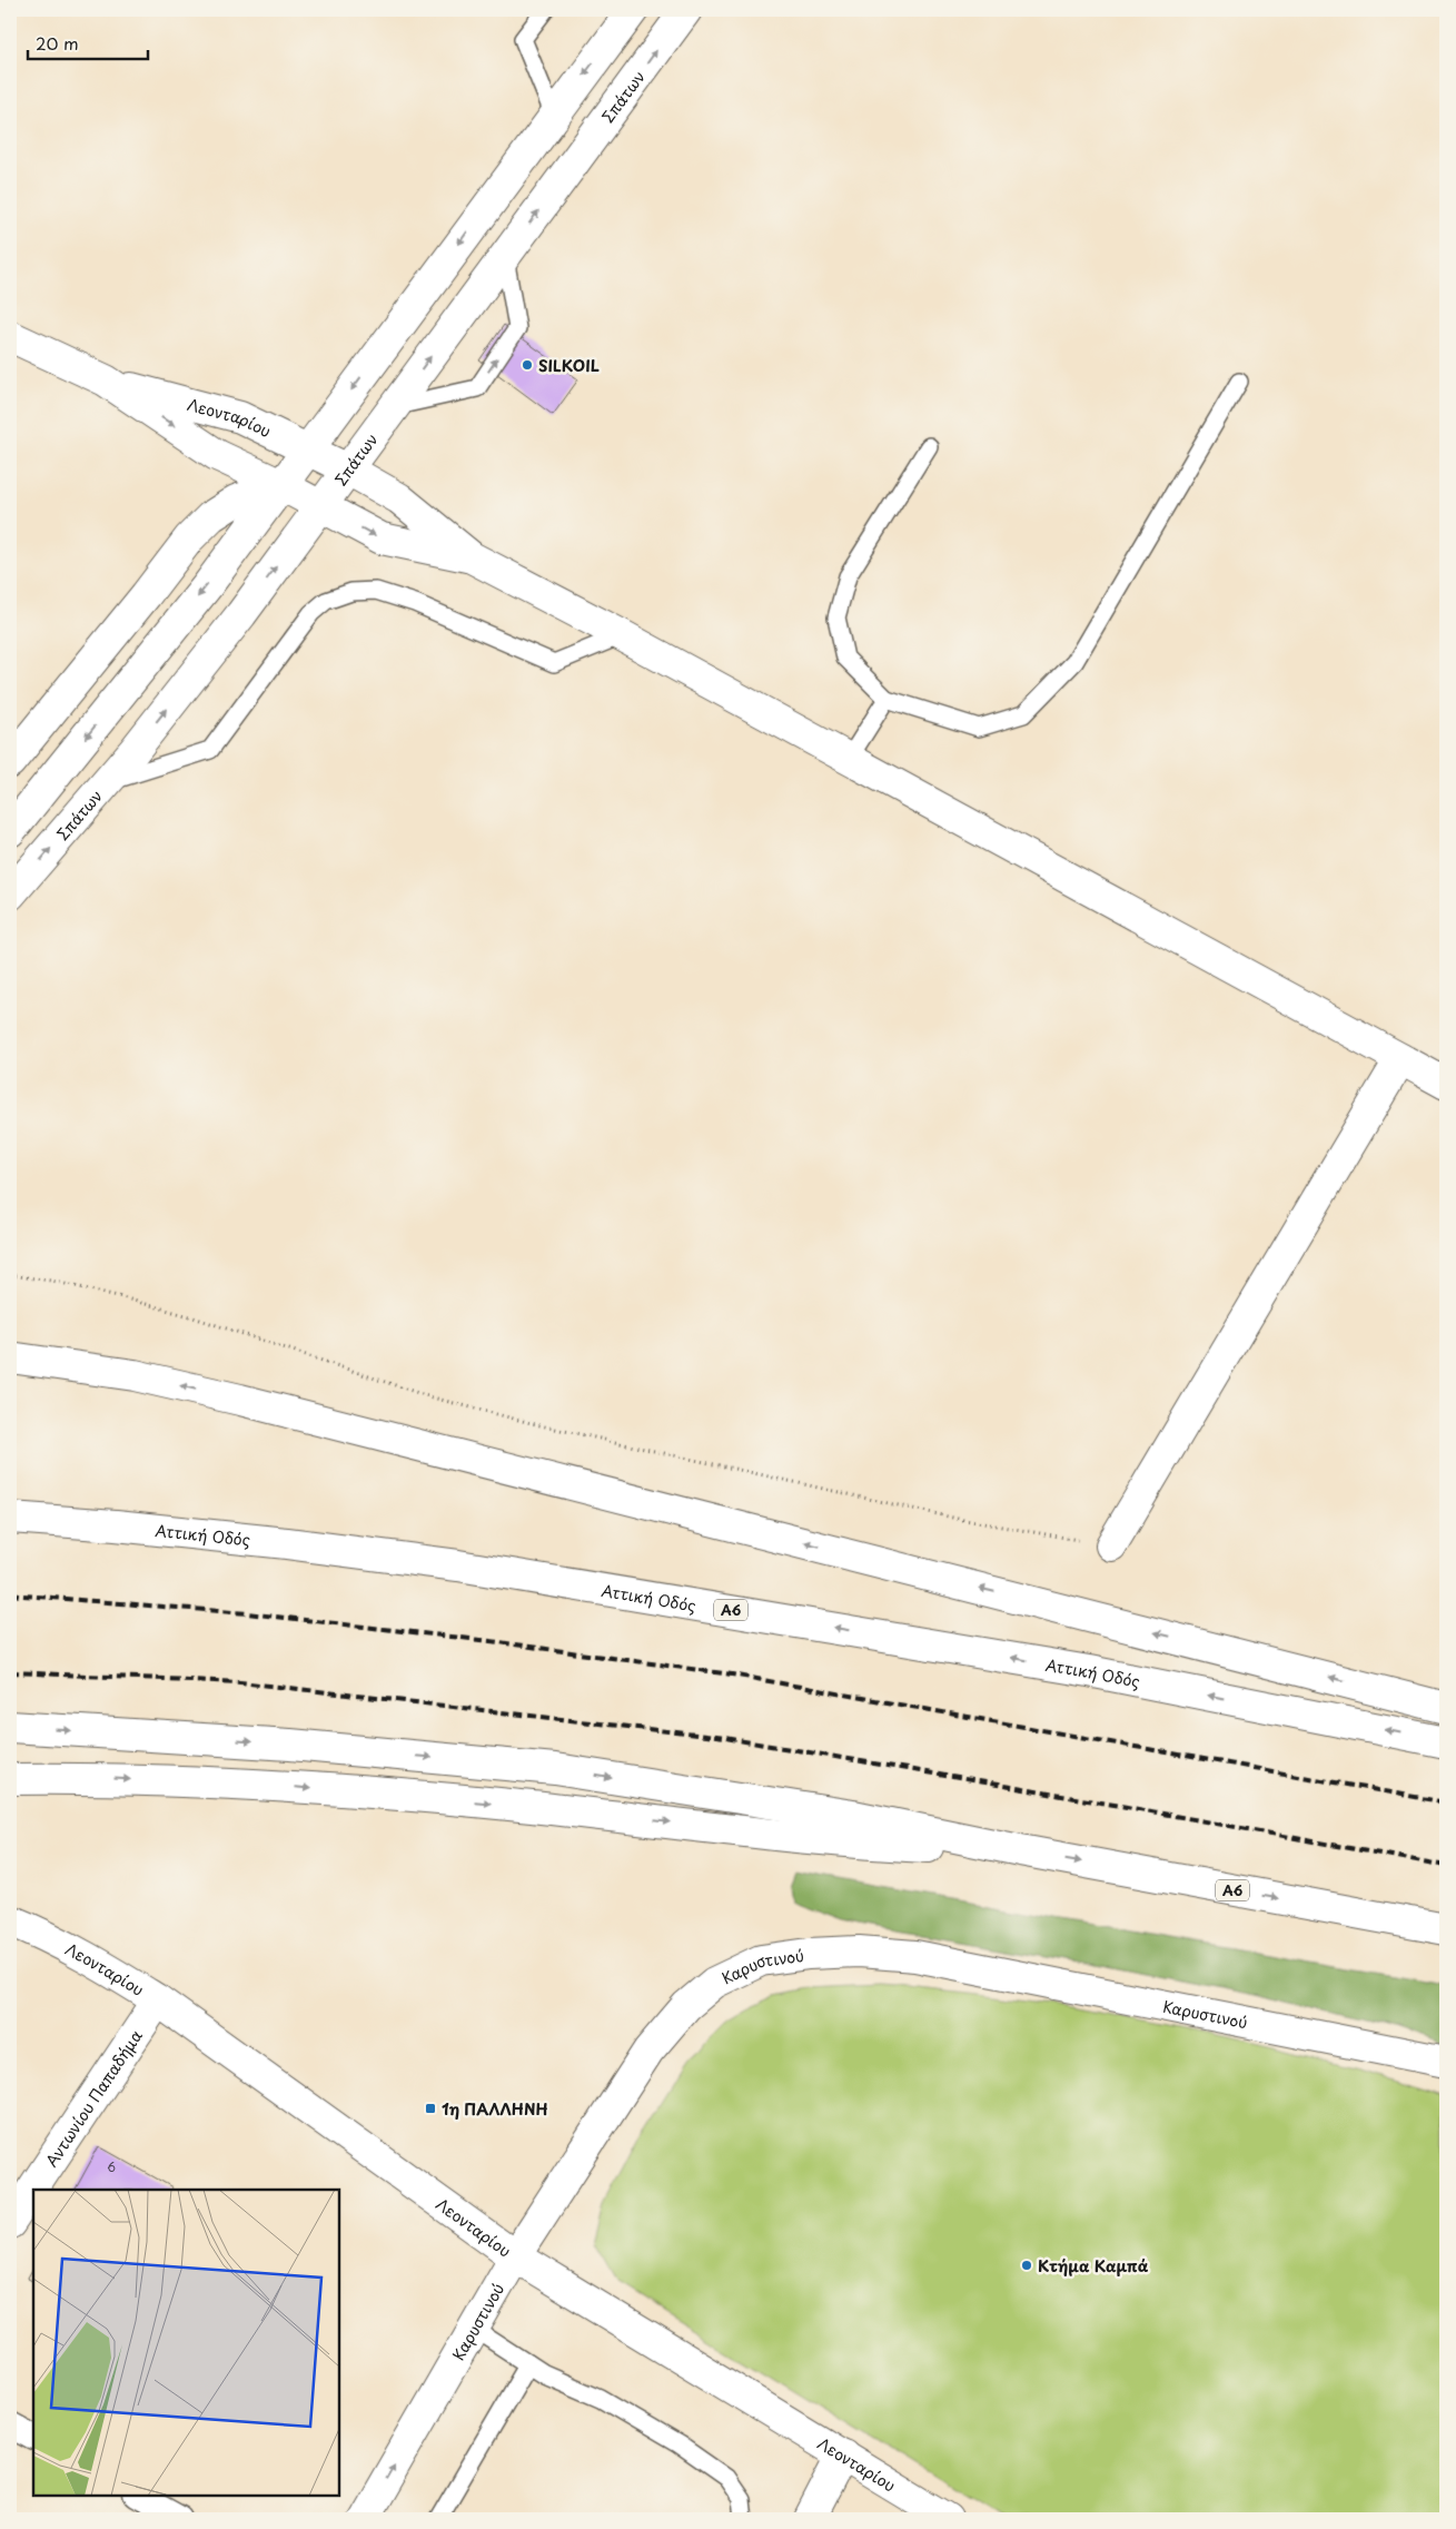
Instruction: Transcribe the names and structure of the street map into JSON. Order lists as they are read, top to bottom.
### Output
{
  "streets": {
    "main road": [
      "Σπάτων",
      "Λεονταρίου",
      "Αττική Οδός",
      "Α6",
      "Καρυστινού",
      "Αντωνίου Παπαδήμα"
    ]
  },
  "crossings": [
    ["Σπάτων", "Λεονταρίου"],
    ["Λεονταρίου", "Καρυστινού"],
    ["Λεονταρίου", "Αντωνίου Παπαδήμα"]
  ],
  "places": {
    "other": ["SILKOIL", "Kτήμα Καμπά"],
    "transit": ["1η ΠΑΛΛΗΝΗ"]
  },
  "house_numbers": ["6"],
  "scale_bar": "20 m"
}
